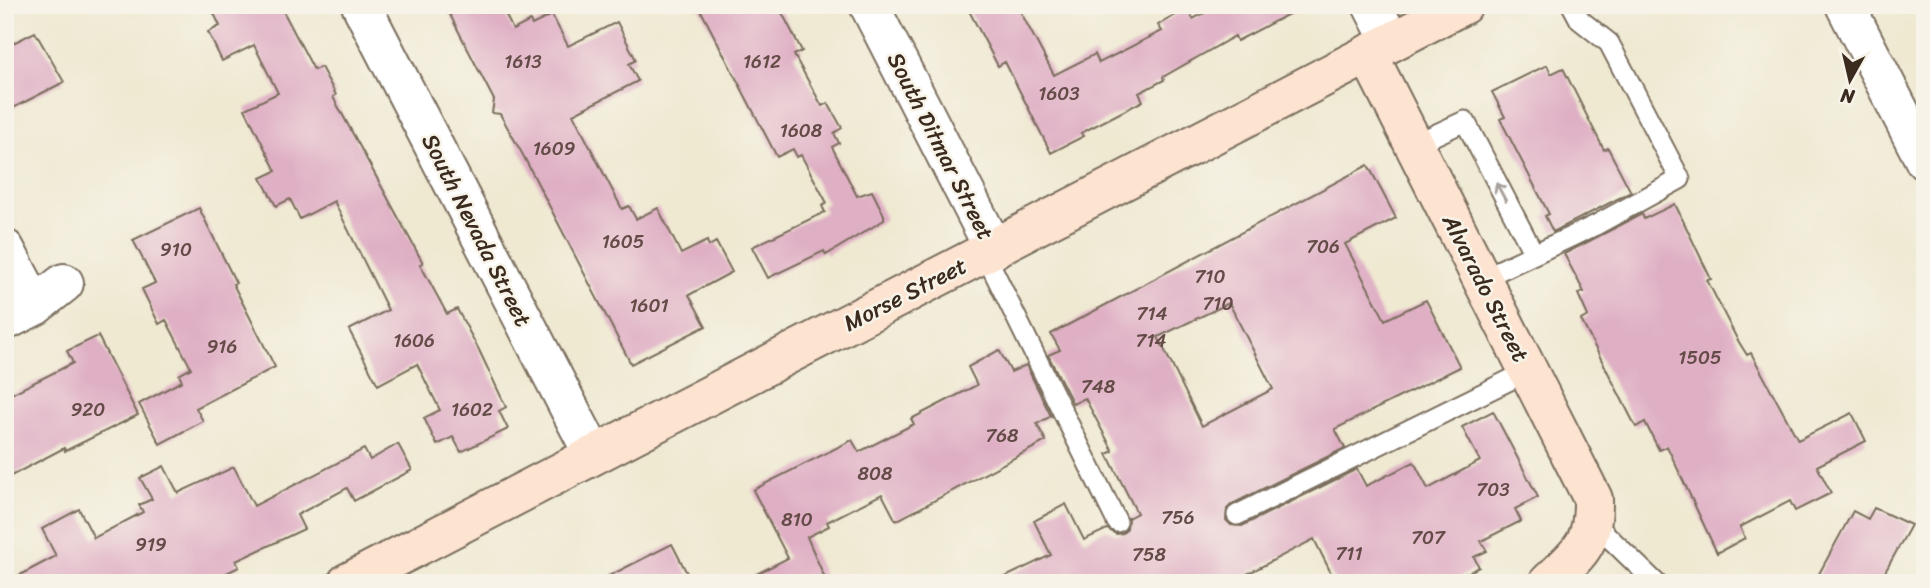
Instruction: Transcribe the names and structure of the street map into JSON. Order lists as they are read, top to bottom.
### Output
{
  "streets": {
    "street": [
      "South Ditmar Street",
      "South Nevada Street",
      "Alvarado Street",
      "Morse Street"
    ]
  },
  "crossings": [
    ["South Ditmar Street", "Morse Street"],
    ["South Nevada Street", "Morse Street"],
    ["Alvarado Street", "Morse Street"]
  ],
  "house_numbers": [
    "1613",
    "1612",
    "1603",
    "1608",
    "1609",
    "1605",
    "706",
    "910",
    "710",
    "710",
    "1601",
    "714",
    "1606",
    "714",
    "916",
    "1505",
    "748",
    "920",
    "1602",
    "768",
    "808",
    "703",
    "756",
    "810",
    "707",
    "919",
    "711",
    "758"
  ],
  "north": "bottom"
}
